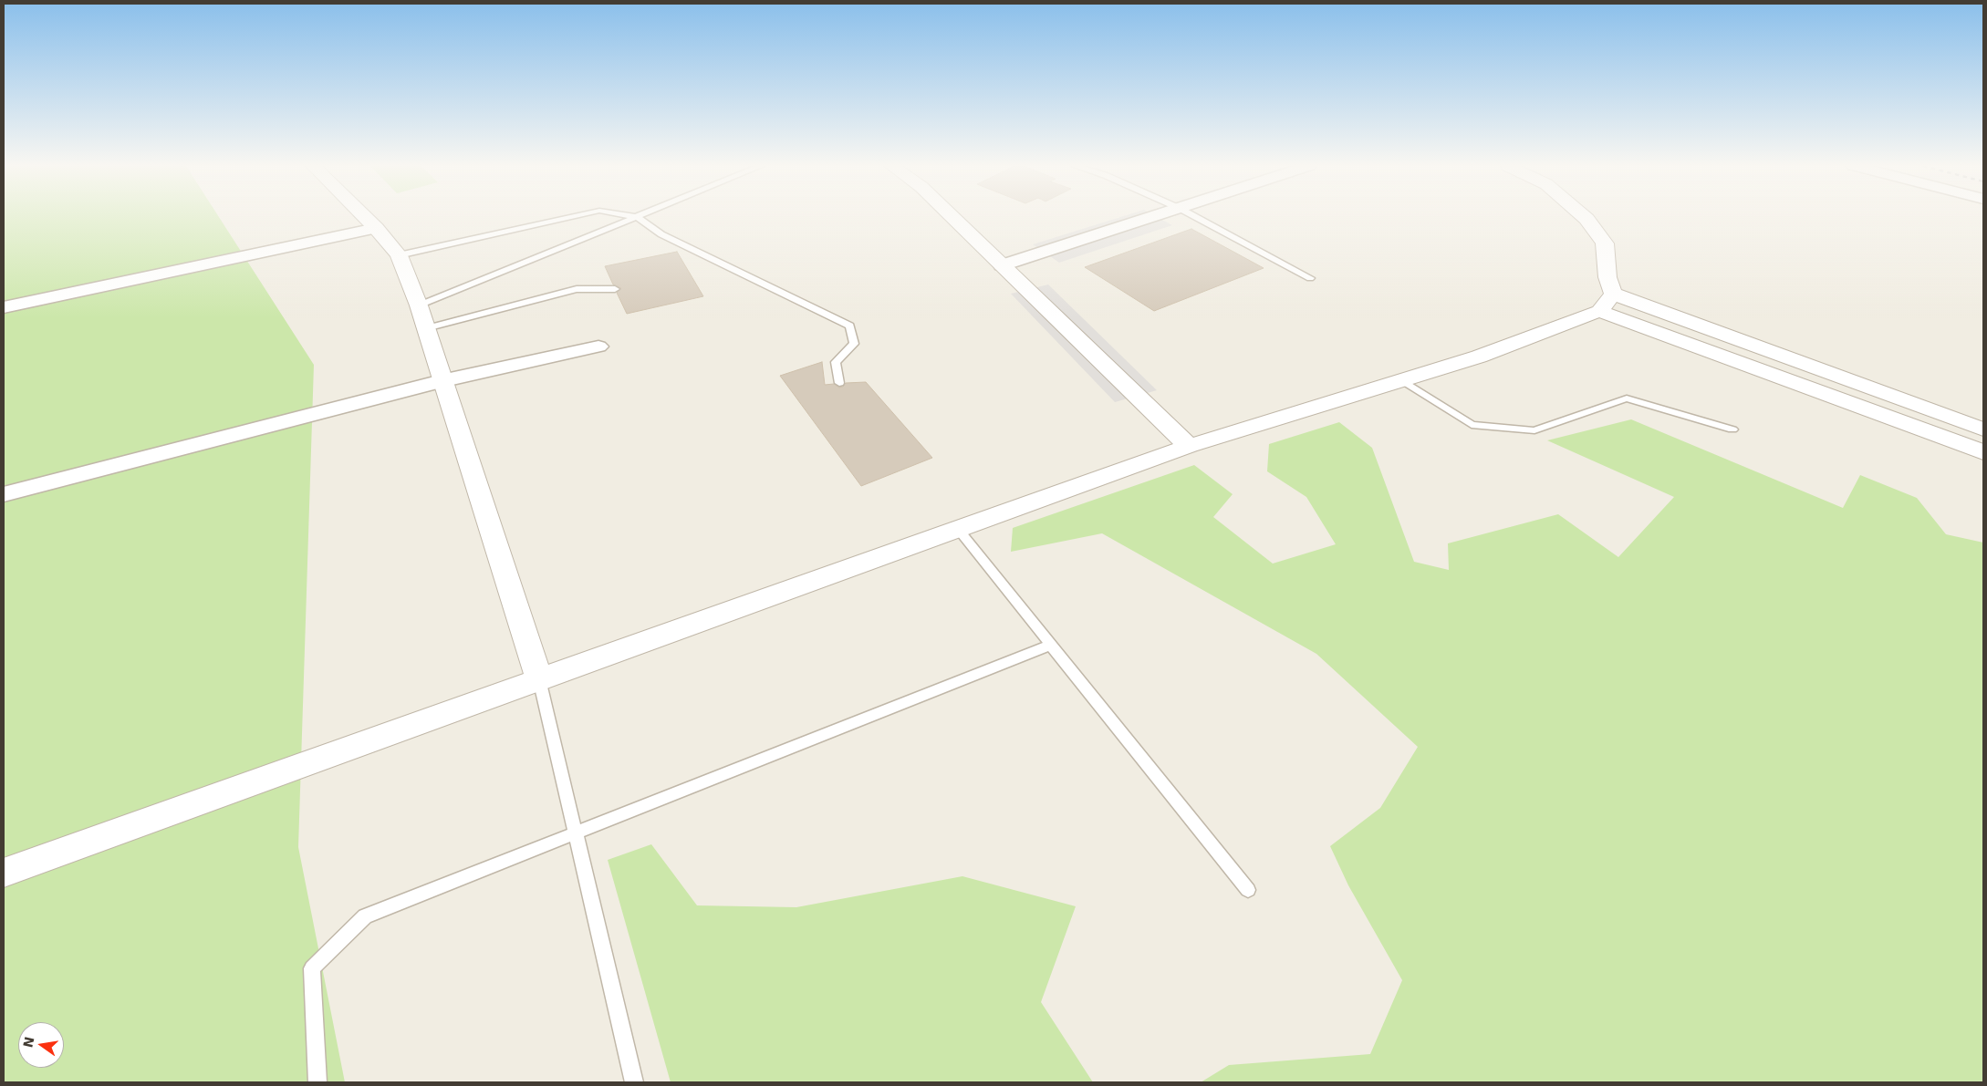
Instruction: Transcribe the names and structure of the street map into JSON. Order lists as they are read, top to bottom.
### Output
{
  "north": "left"
}
